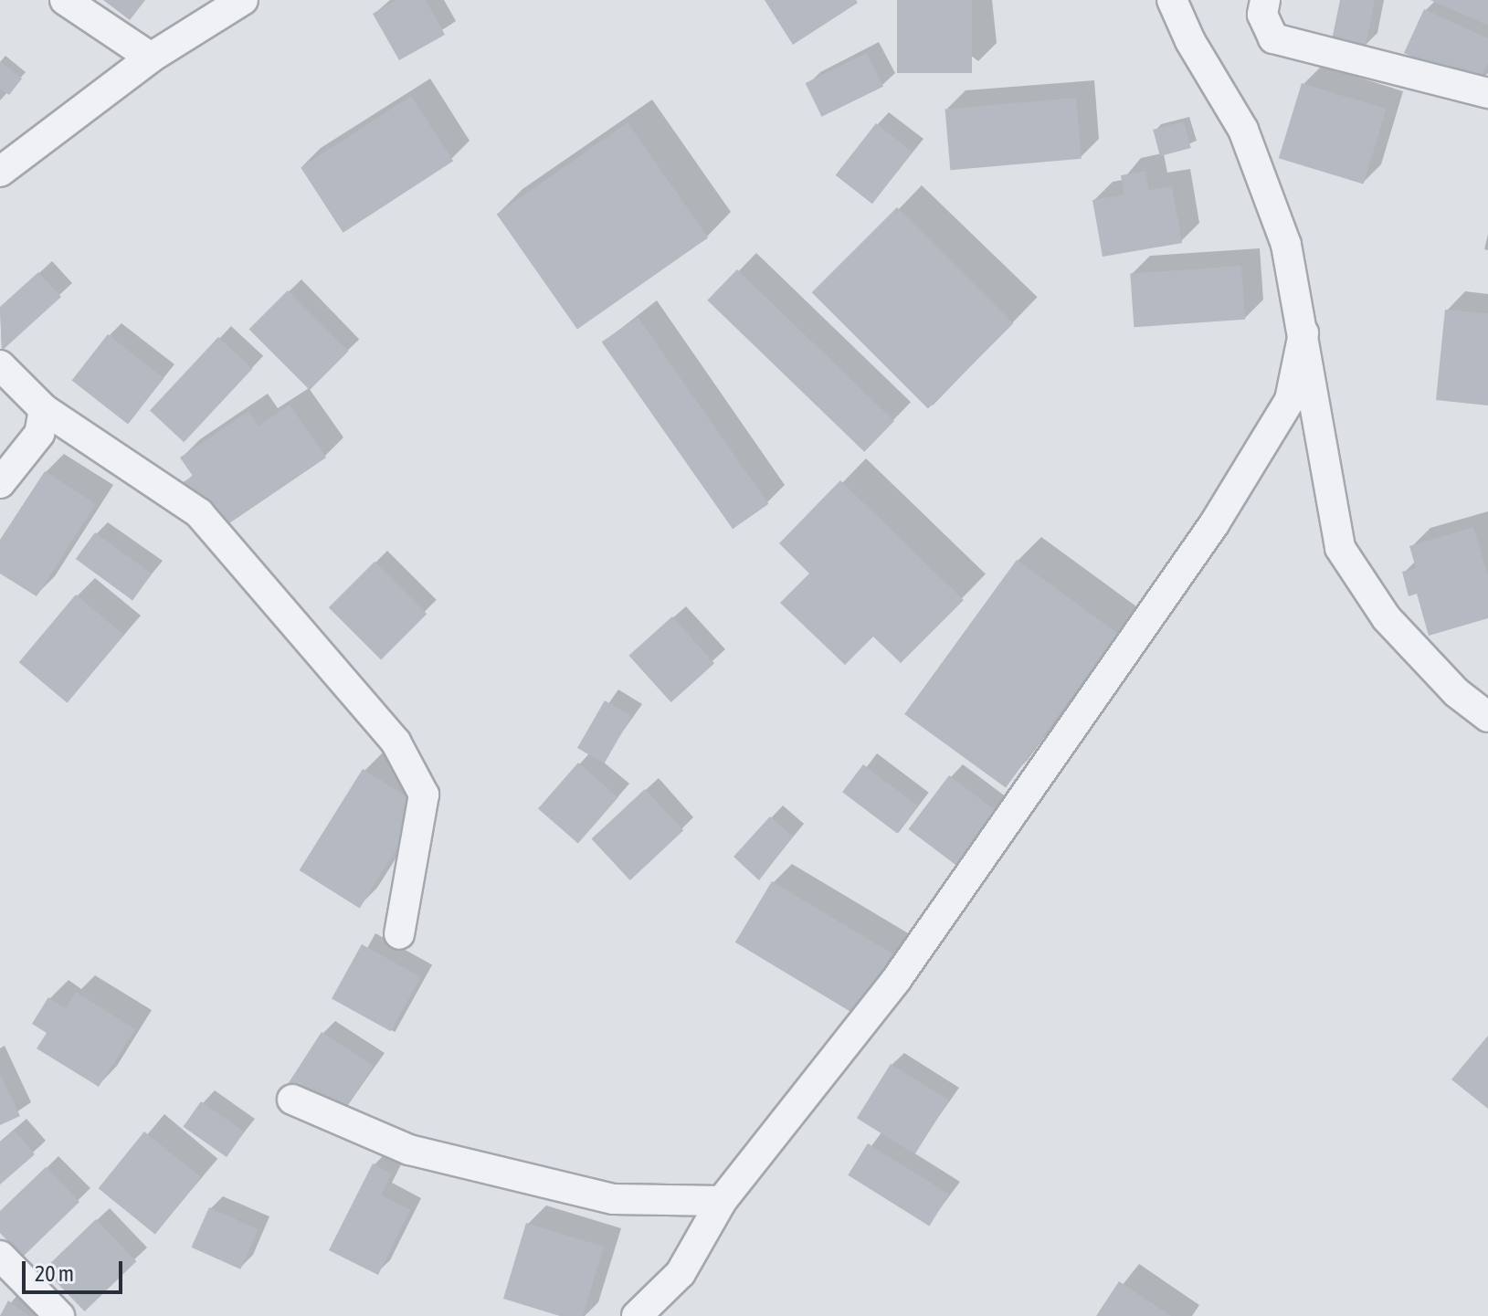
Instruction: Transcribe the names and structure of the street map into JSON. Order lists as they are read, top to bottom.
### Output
{
  "scale_bar": "20 m"
}
